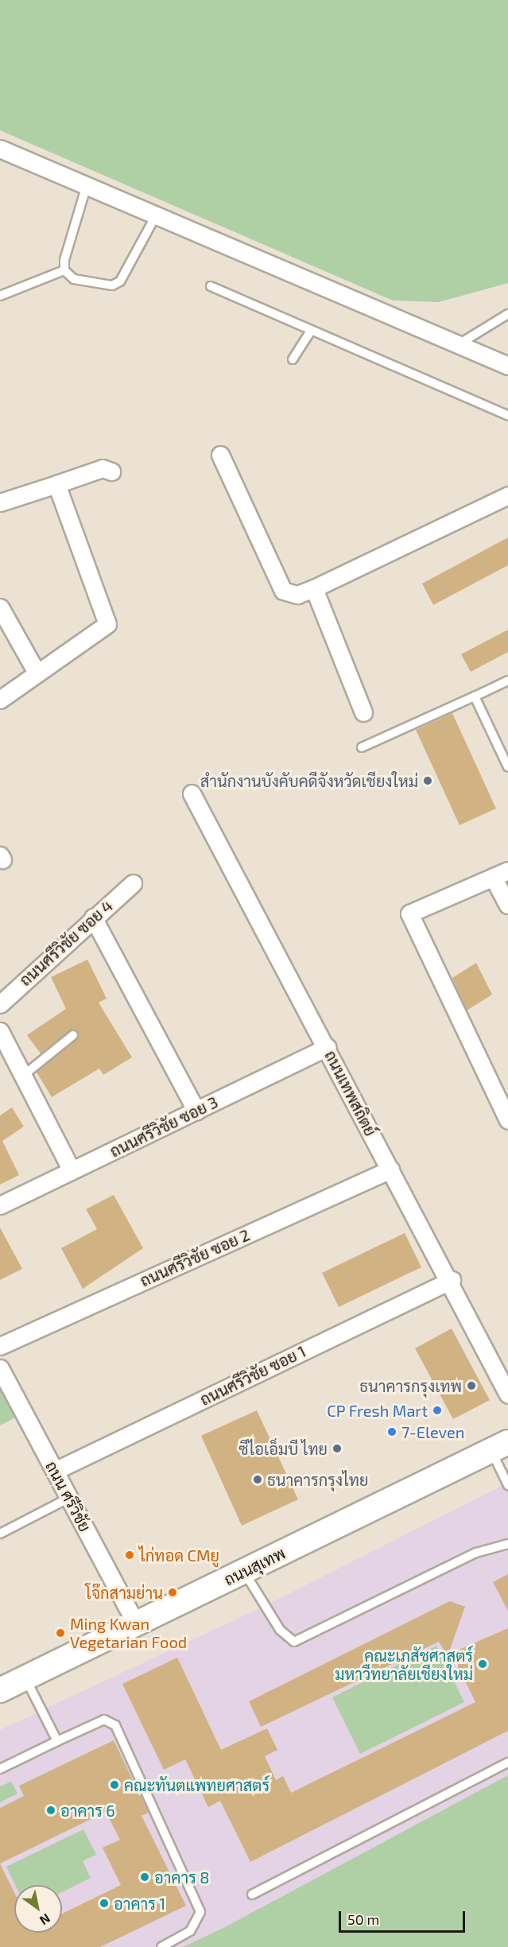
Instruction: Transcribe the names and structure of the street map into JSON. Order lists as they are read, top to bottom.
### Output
{
  "streets": {
    "main road": ["ถนนสุเทพ"],
    "street": [
      "ถนนศรีวิชัย ซอย 4",
      "ถนนเทพสถิตย์",
      "ถนนศรีวิชัย ซอย 3",
      "ถนนศรีวิชัย ซอย 2",
      "ถนนศรีวิชัย ซอย 1",
      "ถนน ศรีวิชัย"
    ]
  },
  "crossings": [
    ["ถนนเทพสถิตย์", "ถนนศรีวิชัย ซอย 3"],
    ["ถนนเทพสถิตย์", "ถนนศรีวิชัย ซอย 2"],
    ["ถนนเทพสถิตย์", "ถนนศรีวิชัย ซอย 1"],
    ["ถนนศรีวิชัย ซอย 1", "ถนน ศรีวิชัย"],
    ["ถนน ศรีวิชัย", "ถนนสุเทพ"]
  ],
  "places": [
    "สำนักงานบังคับคดีจังหวัดเชียงใหม่",
    "ธนาคารกรุงเทพ",
    "CP Fresh Mart",
    "7-Eleven",
    "ซีไอเอ็มบี ไทย",
    "ธนาคารกรุงไทย",
    "ไก่ทอด CMยู",
    "โจ๊กสามย่าน",
    "Ming Kwan Vegetarian Food",
    "คณะเภสัชศาสตร์ มหาวืทยาลัยเชียงใหม่",
    "คณะทันตแพทยศาสตร์",
    "อาคาร 6",
    "อาคาร 8",
    "อาคาร 1"
  ],
  "scale_bar": "50 m",
  "north": "bottom right"
}
